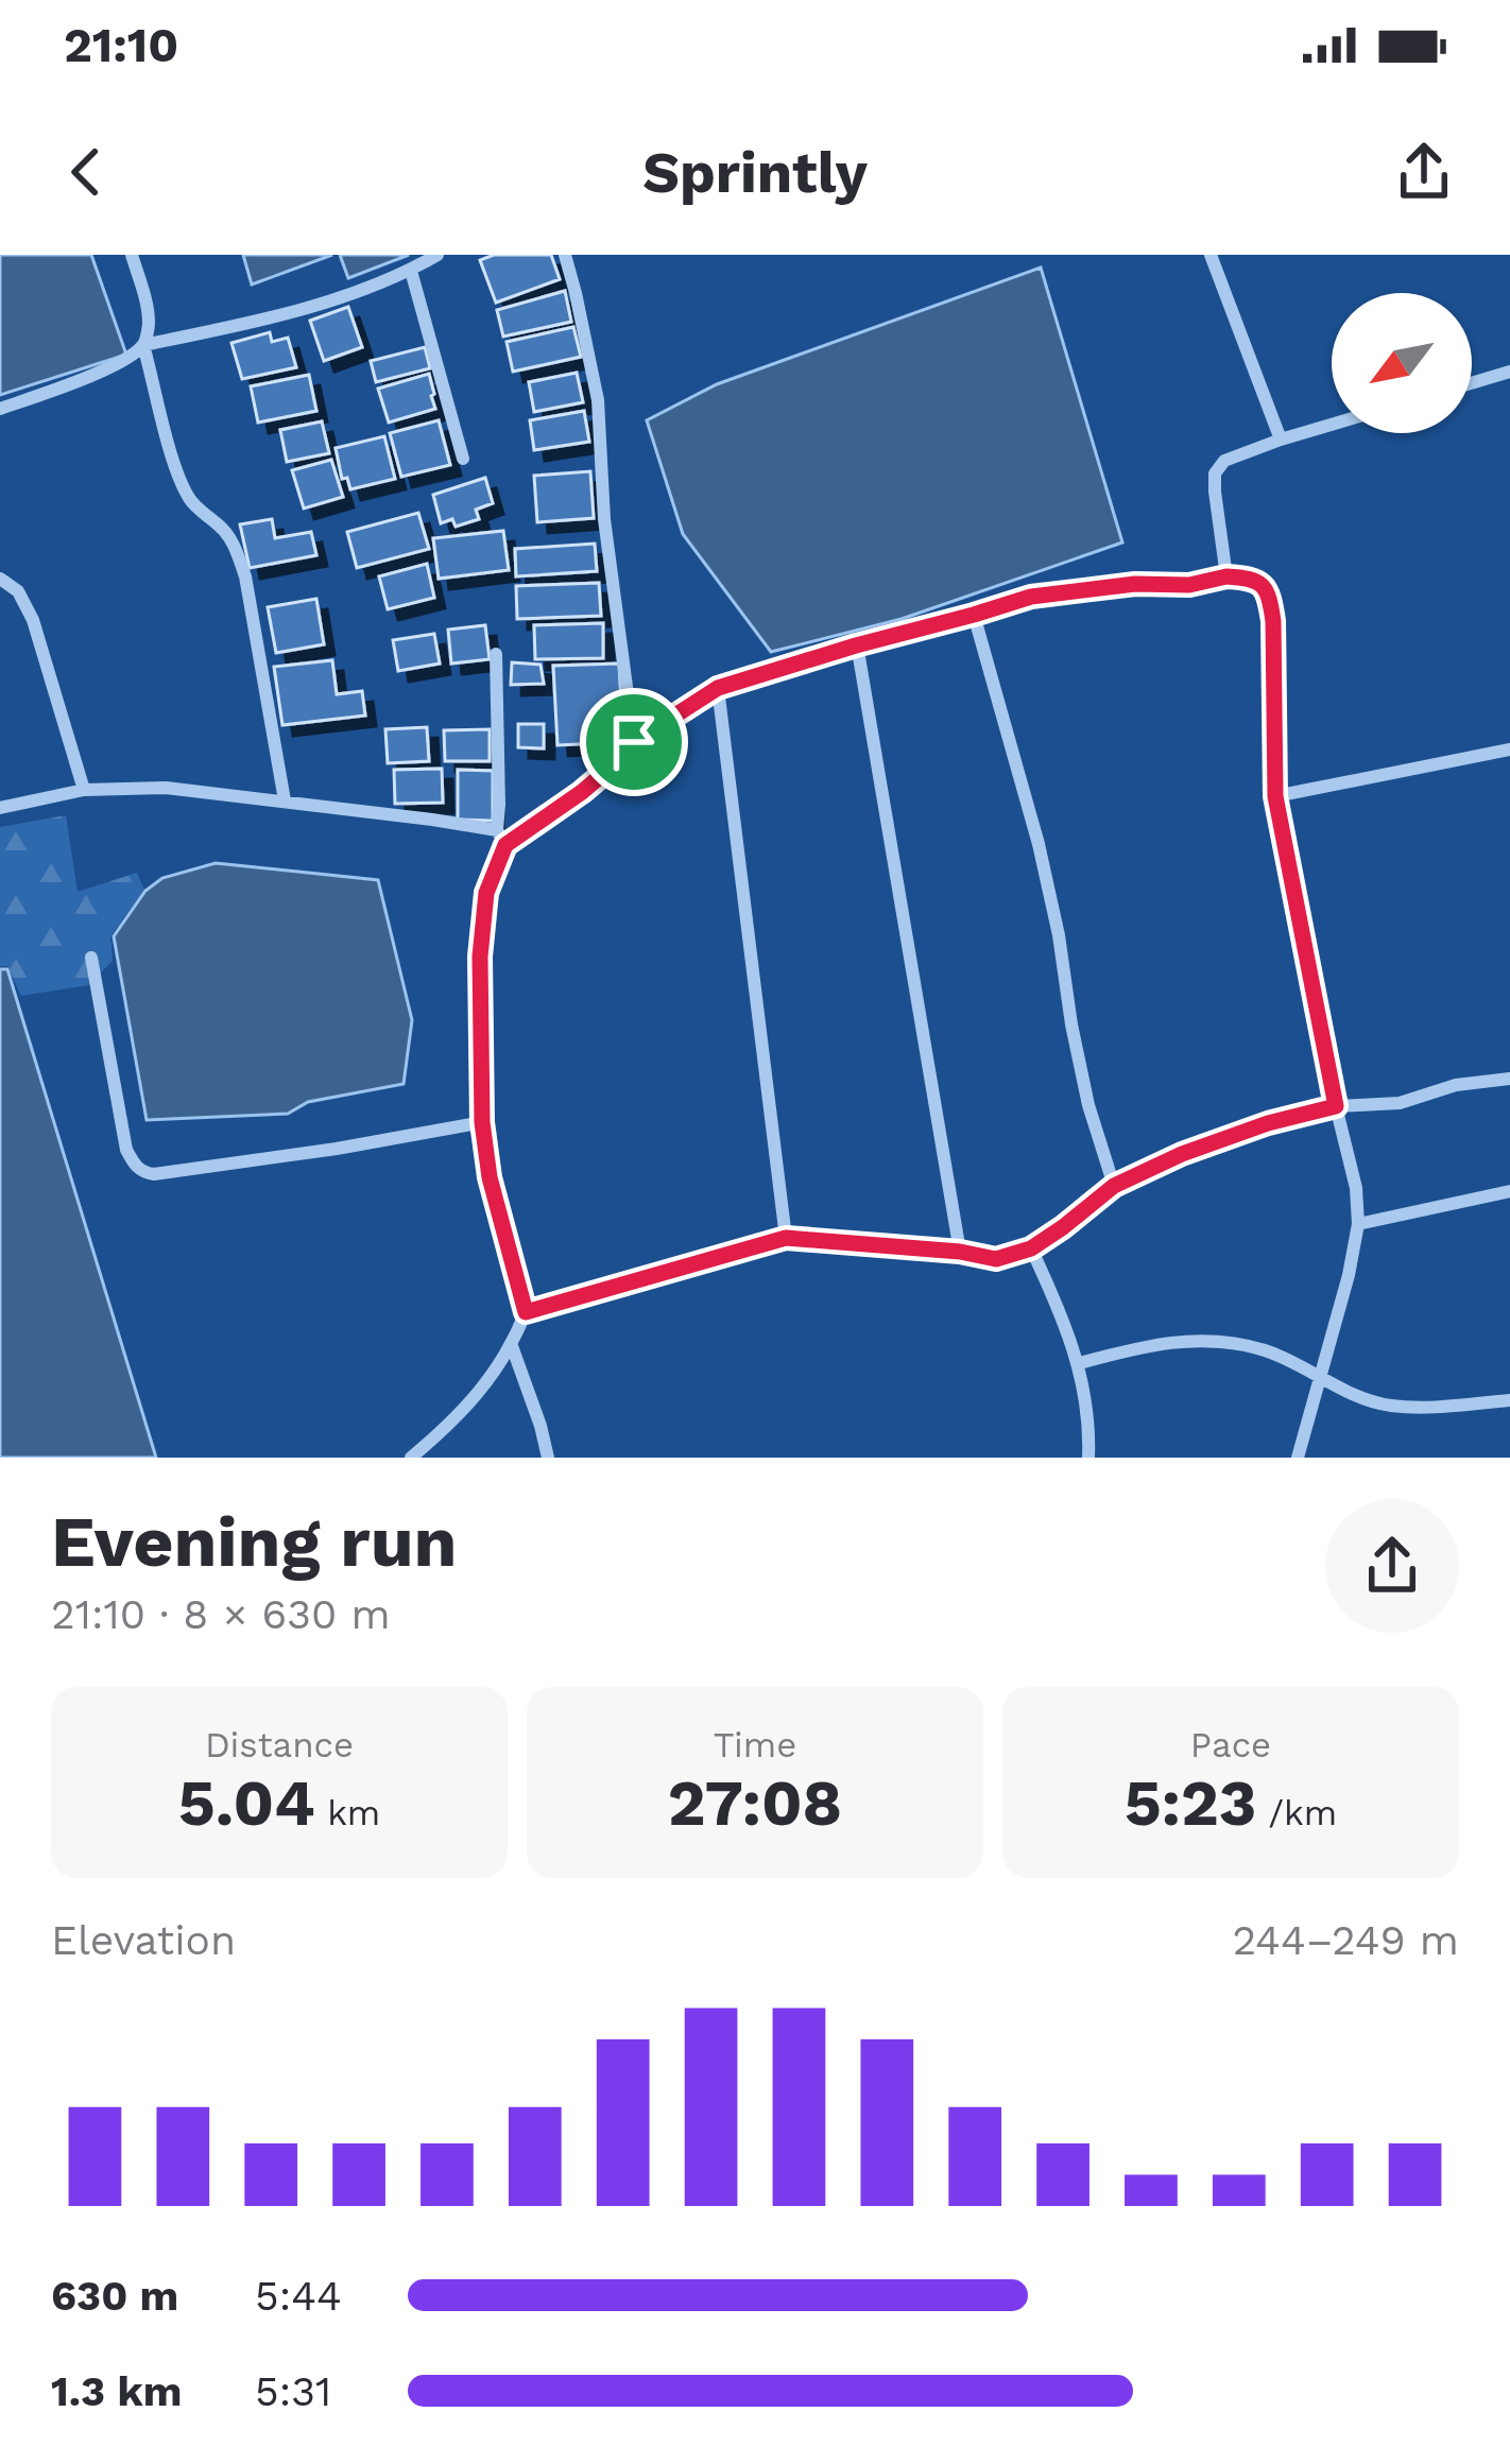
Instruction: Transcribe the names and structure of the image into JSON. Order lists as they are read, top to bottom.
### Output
{
  "north": "bottom left",
  "page": {
    "status": "21:10",
    "header": "Sprintly",
    "heading": ["Evening run", "21:10 · 8 × 630 m"],
    "stats": [
      ["Distance", "5.04 km"],
      ["Time", "27:08"],
      ["Pace", "5:23 /km"]
    ],
    "chart": ["Elevation", "244–249 m"],
    "list": [
      {
        "name": "630 m",
        "note": "5:44"
      },
      {
        "name": "1.3 km",
        "note": "5:31"
      }
    ]
  }
}
